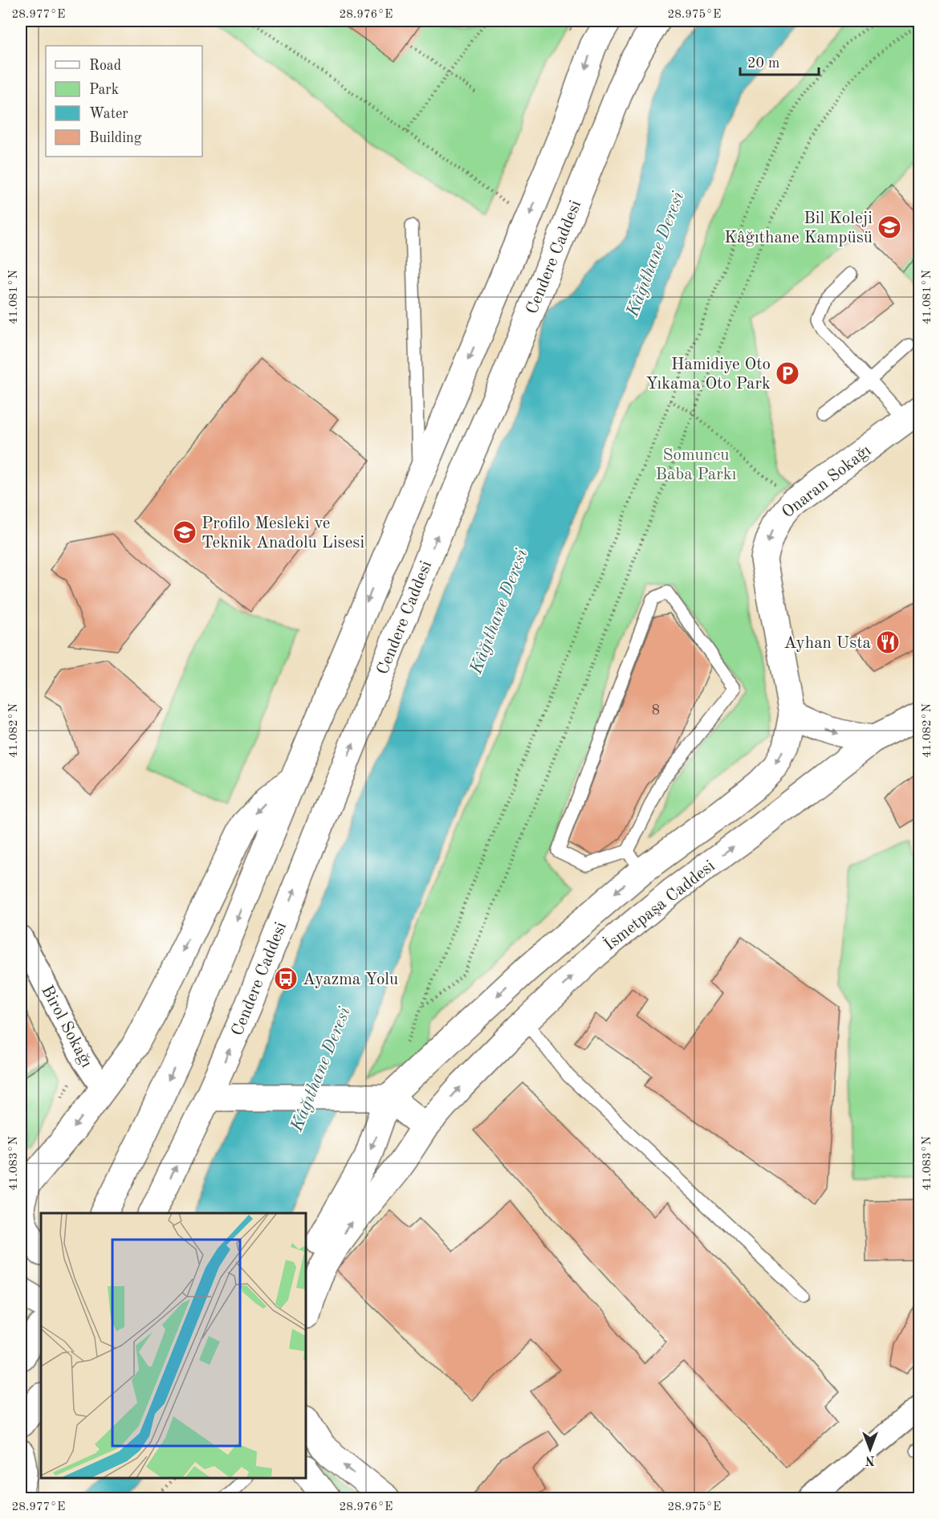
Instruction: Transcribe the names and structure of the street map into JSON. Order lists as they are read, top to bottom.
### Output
{
  "streets": {
    "main road": ["Cendere Caddesi", "Onaran Sokağı", "İsmetpaşa Caddesi"],
    "street": ["Birol Sokağı"]
  },
  "one_way": ["Onaran Sokağı"],
  "water": ["Kâğıthane Deresi"],
  "parks": ["Somuncu Baba Parkı"],
  "places": {
    "school or university": ["Bil Koleji Kâğıthane Kampüsü", "Profilo Mesleki ve Teknik Anadolu Lisesi"],
    "parking": ["Hamidiye Oto Yıkama Oto Park"],
    "restaurant": ["Ayhan Usta"],
    "bus stop": ["Ayazma Yolu"]
  },
  "house_numbers": ["8"],
  "legend": [
    "Road",
    "Park",
    "Water",
    "Building"
  ],
  "scale_bar": "20 m",
  "north": "bottom",
  "coordinates": [
    "28.977°E",
    "28.976°E",
    "28.975°E",
    "41.081°N",
    "41.082°N",
    "41.083°N"
  ]
}
